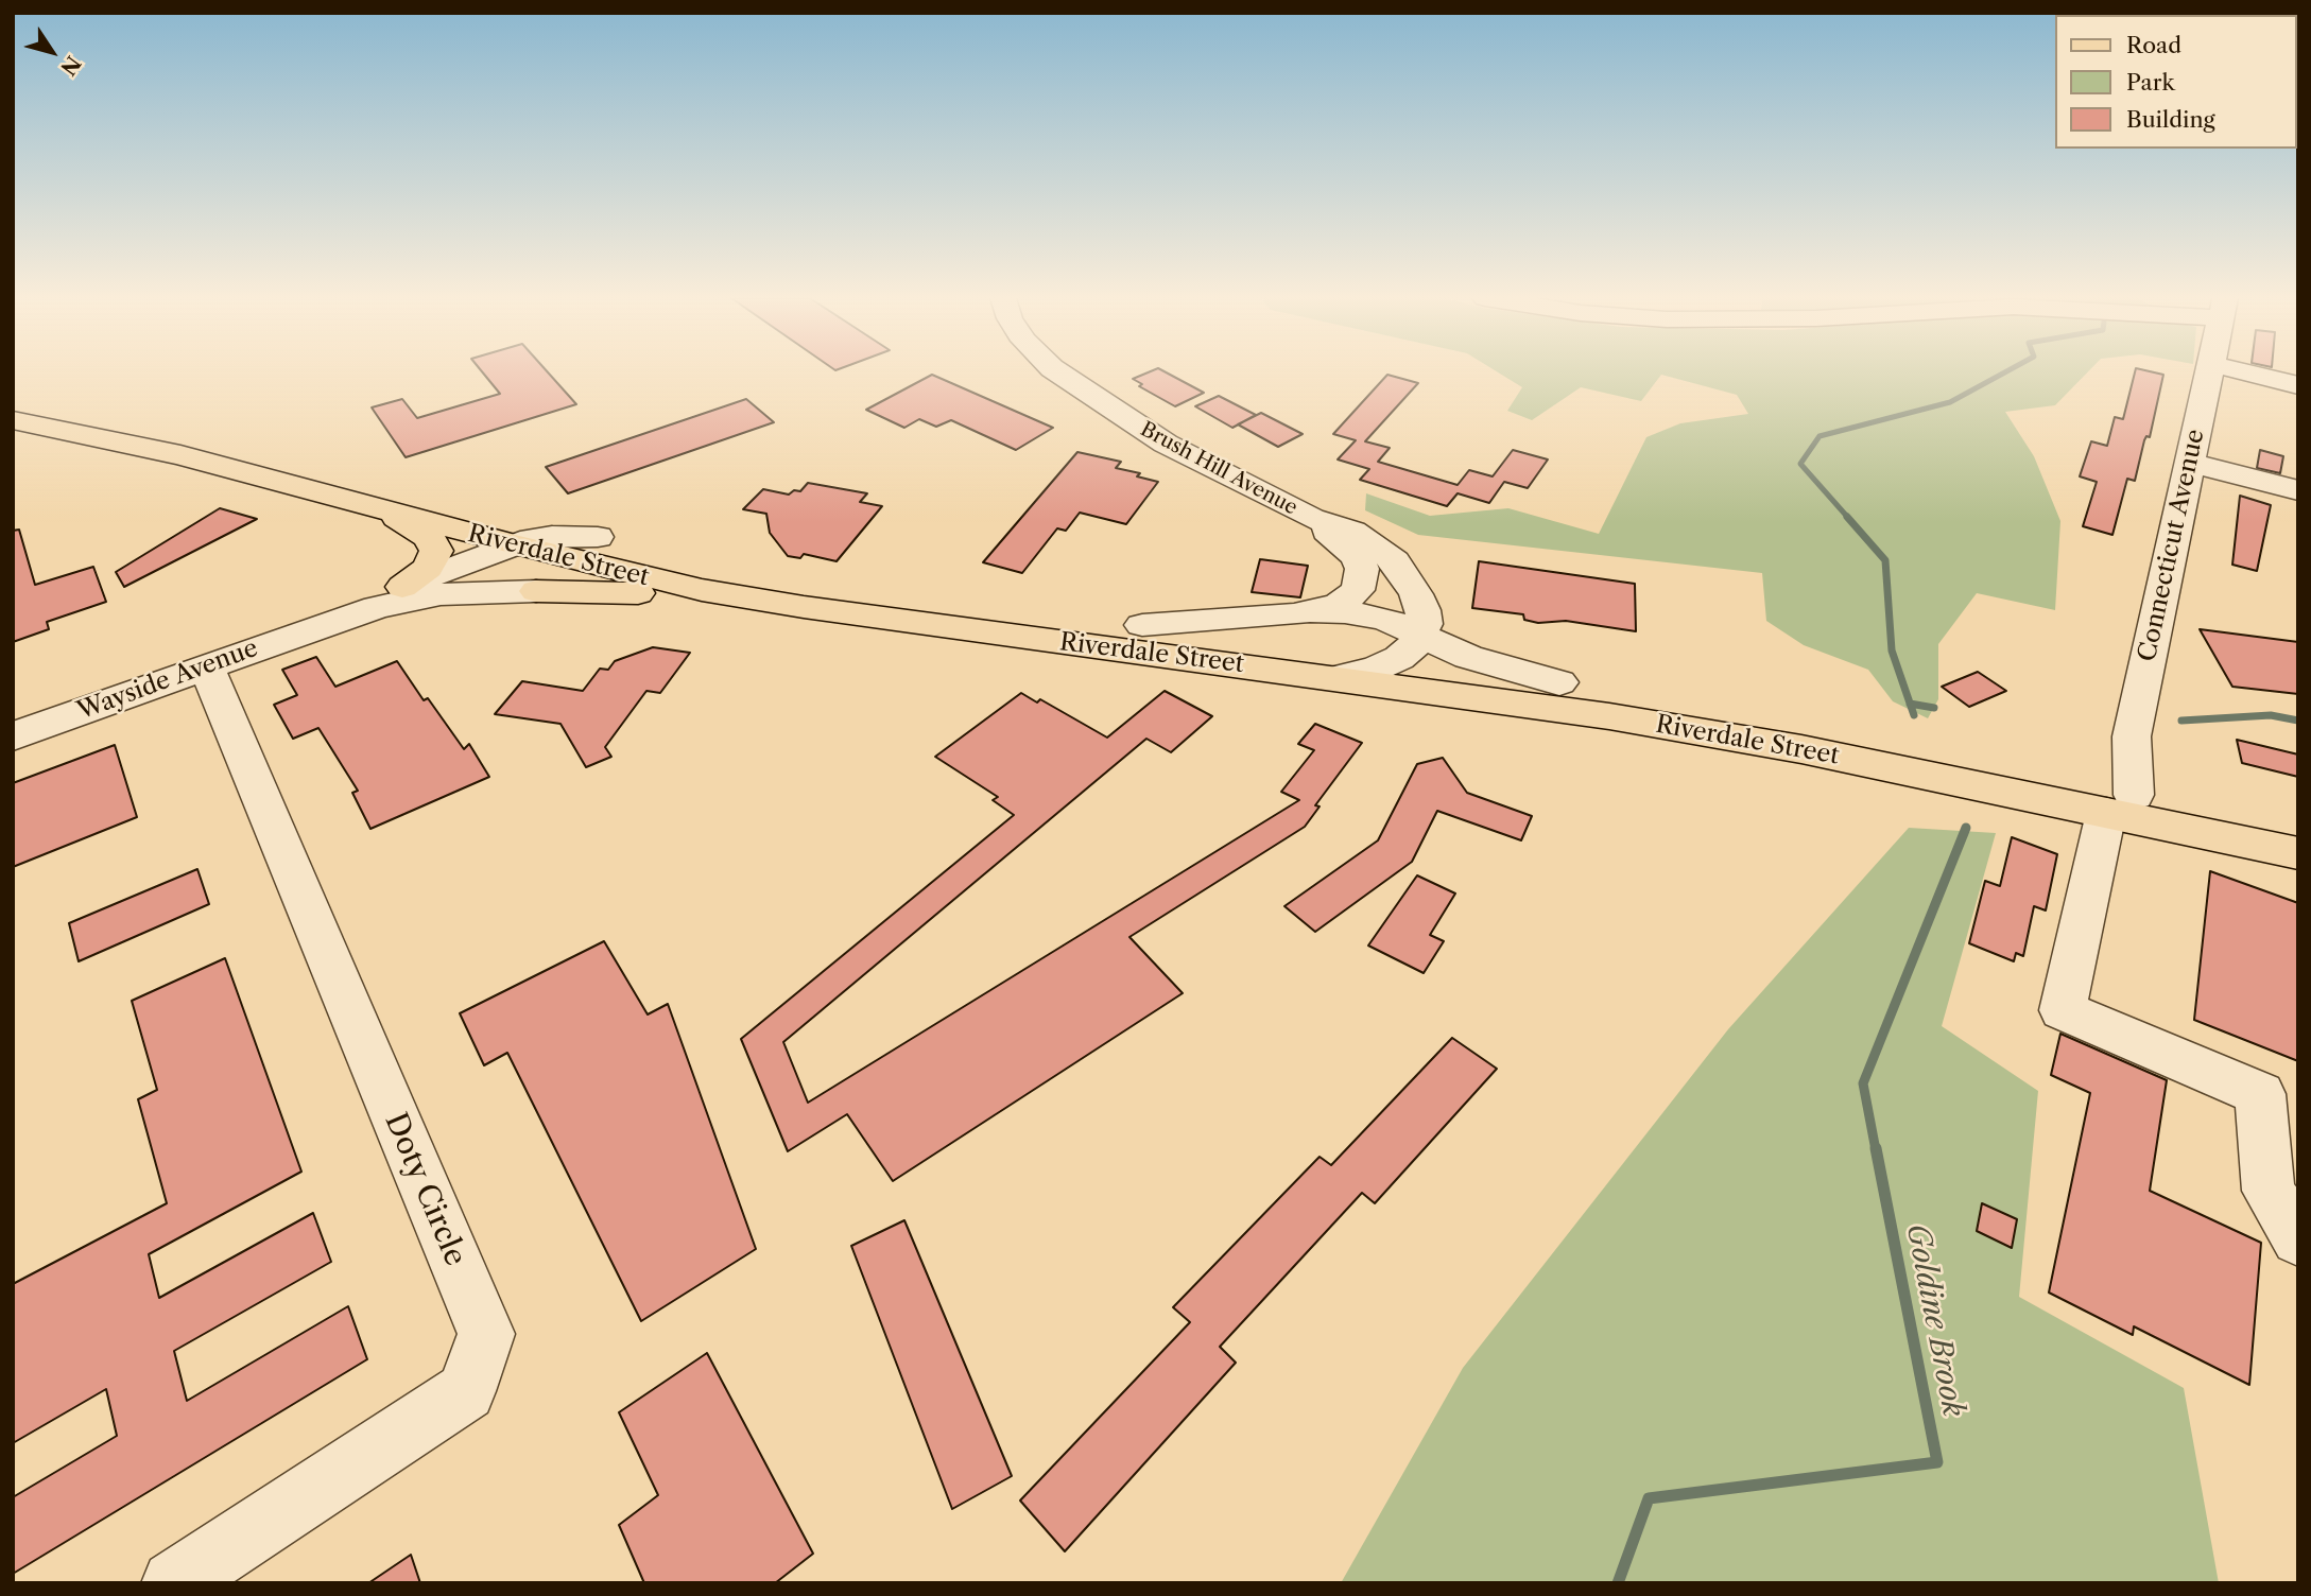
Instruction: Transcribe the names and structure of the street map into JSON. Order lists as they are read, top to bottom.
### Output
{
  "streets": {
    "main road": ["Riverdale Street"],
    "street": [
      "Brush Hill Avenue",
      "Connecticut Avenue",
      "Wayside Avenue",
      "Doty Circle"
    ]
  },
  "crossings": [
    ["Brush Hill Avenue", "Riverdale Street"],
    ["Connecticut Avenue", "Riverdale Street"],
    ["Riverdale Street", "Wayside Avenue"],
    ["Wayside Avenue", "Doty Circle"]
  ],
  "water": ["Goldine Brook"],
  "legend": ["Road", "Park", "Building"],
  "north": "bottom right"
}
